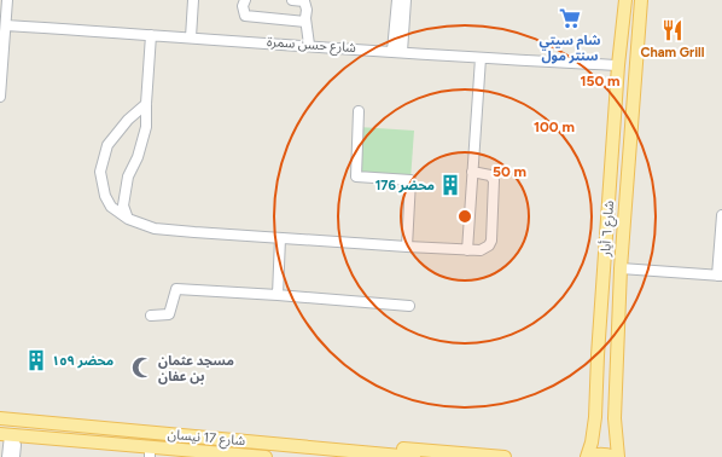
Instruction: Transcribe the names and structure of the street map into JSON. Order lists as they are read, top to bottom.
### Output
{
  "streets": {
    "main road": ["شارع ٦ أيار", "شارع 17 نيسان"],
    "street": ["شارع حسن سمرة"]
  },
  "crossings": [
    ["شارع حسن سمرة", "شارع ٦ أيار"]
  ],
  "places": {
    "supermarket": ["شام سيتي سنتر مول"],
    "restaurant": ["Cham Grill"],
    "building": ["محضر 176", "محضر ١٥٩"],
    "mosque": ["مسجد عثمان بن عفان"]
  },
  "rings": ["150 m", "100 m", "50 m"]
}
